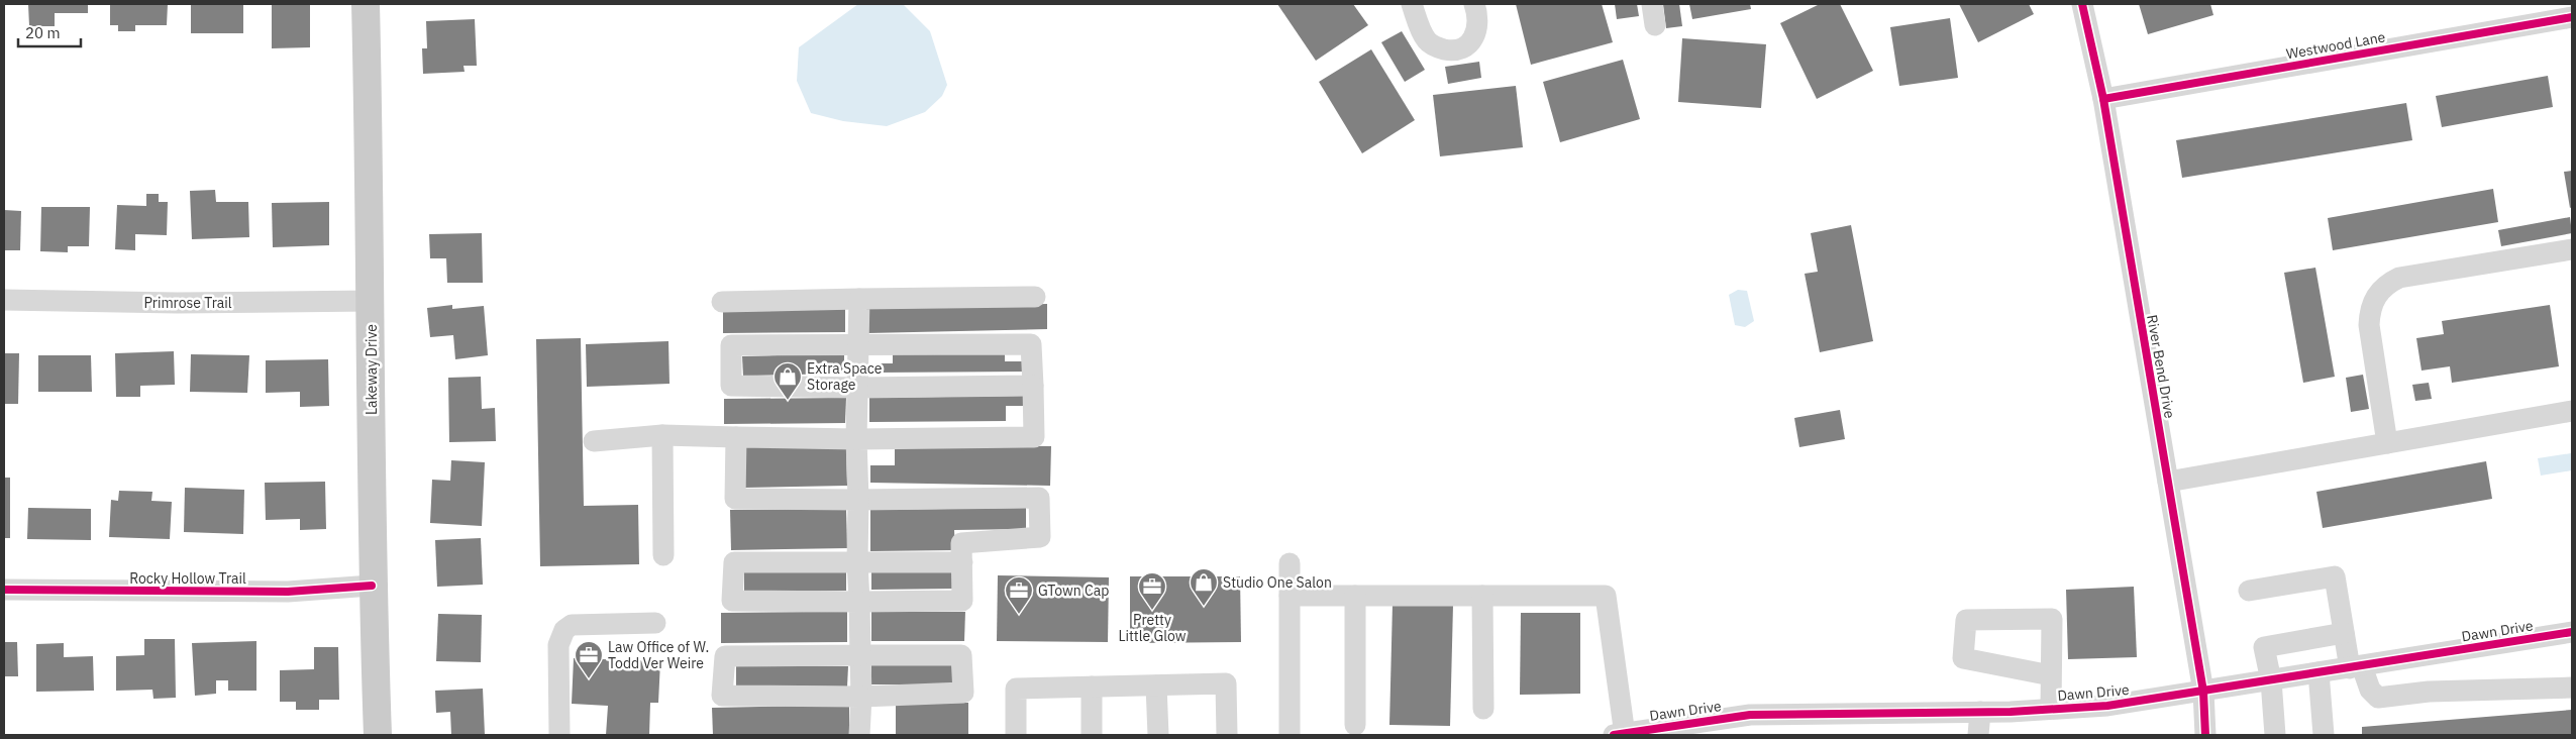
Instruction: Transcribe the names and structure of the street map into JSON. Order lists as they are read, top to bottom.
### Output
{
  "streets": {
    "main road": ["Lakeway Drive"],
    "street": [
      "Westwood Lane",
      "Primrose Trail",
      "River Bend Drive",
      "Rocky Hollow Trail",
      "Dawn Drive"
    ]
  },
  "crossings": [
    ["Westwood Lane", "River Bend Drive"],
    ["Primrose Trail", "Lakeway Drive"],
    ["River Bend Drive", "Dawn Drive"],
    ["Lakeway Drive", "Rocky Hollow Trail"]
  ],
  "places": {
    "shop": ["Extra Space Storage", "Studio One Salon"],
    "office": ["Pretty Little Glow", "GTown Cap", "Law Office of W. Todd Ver Weire"]
  },
  "scale_bar": "20 m"
}
